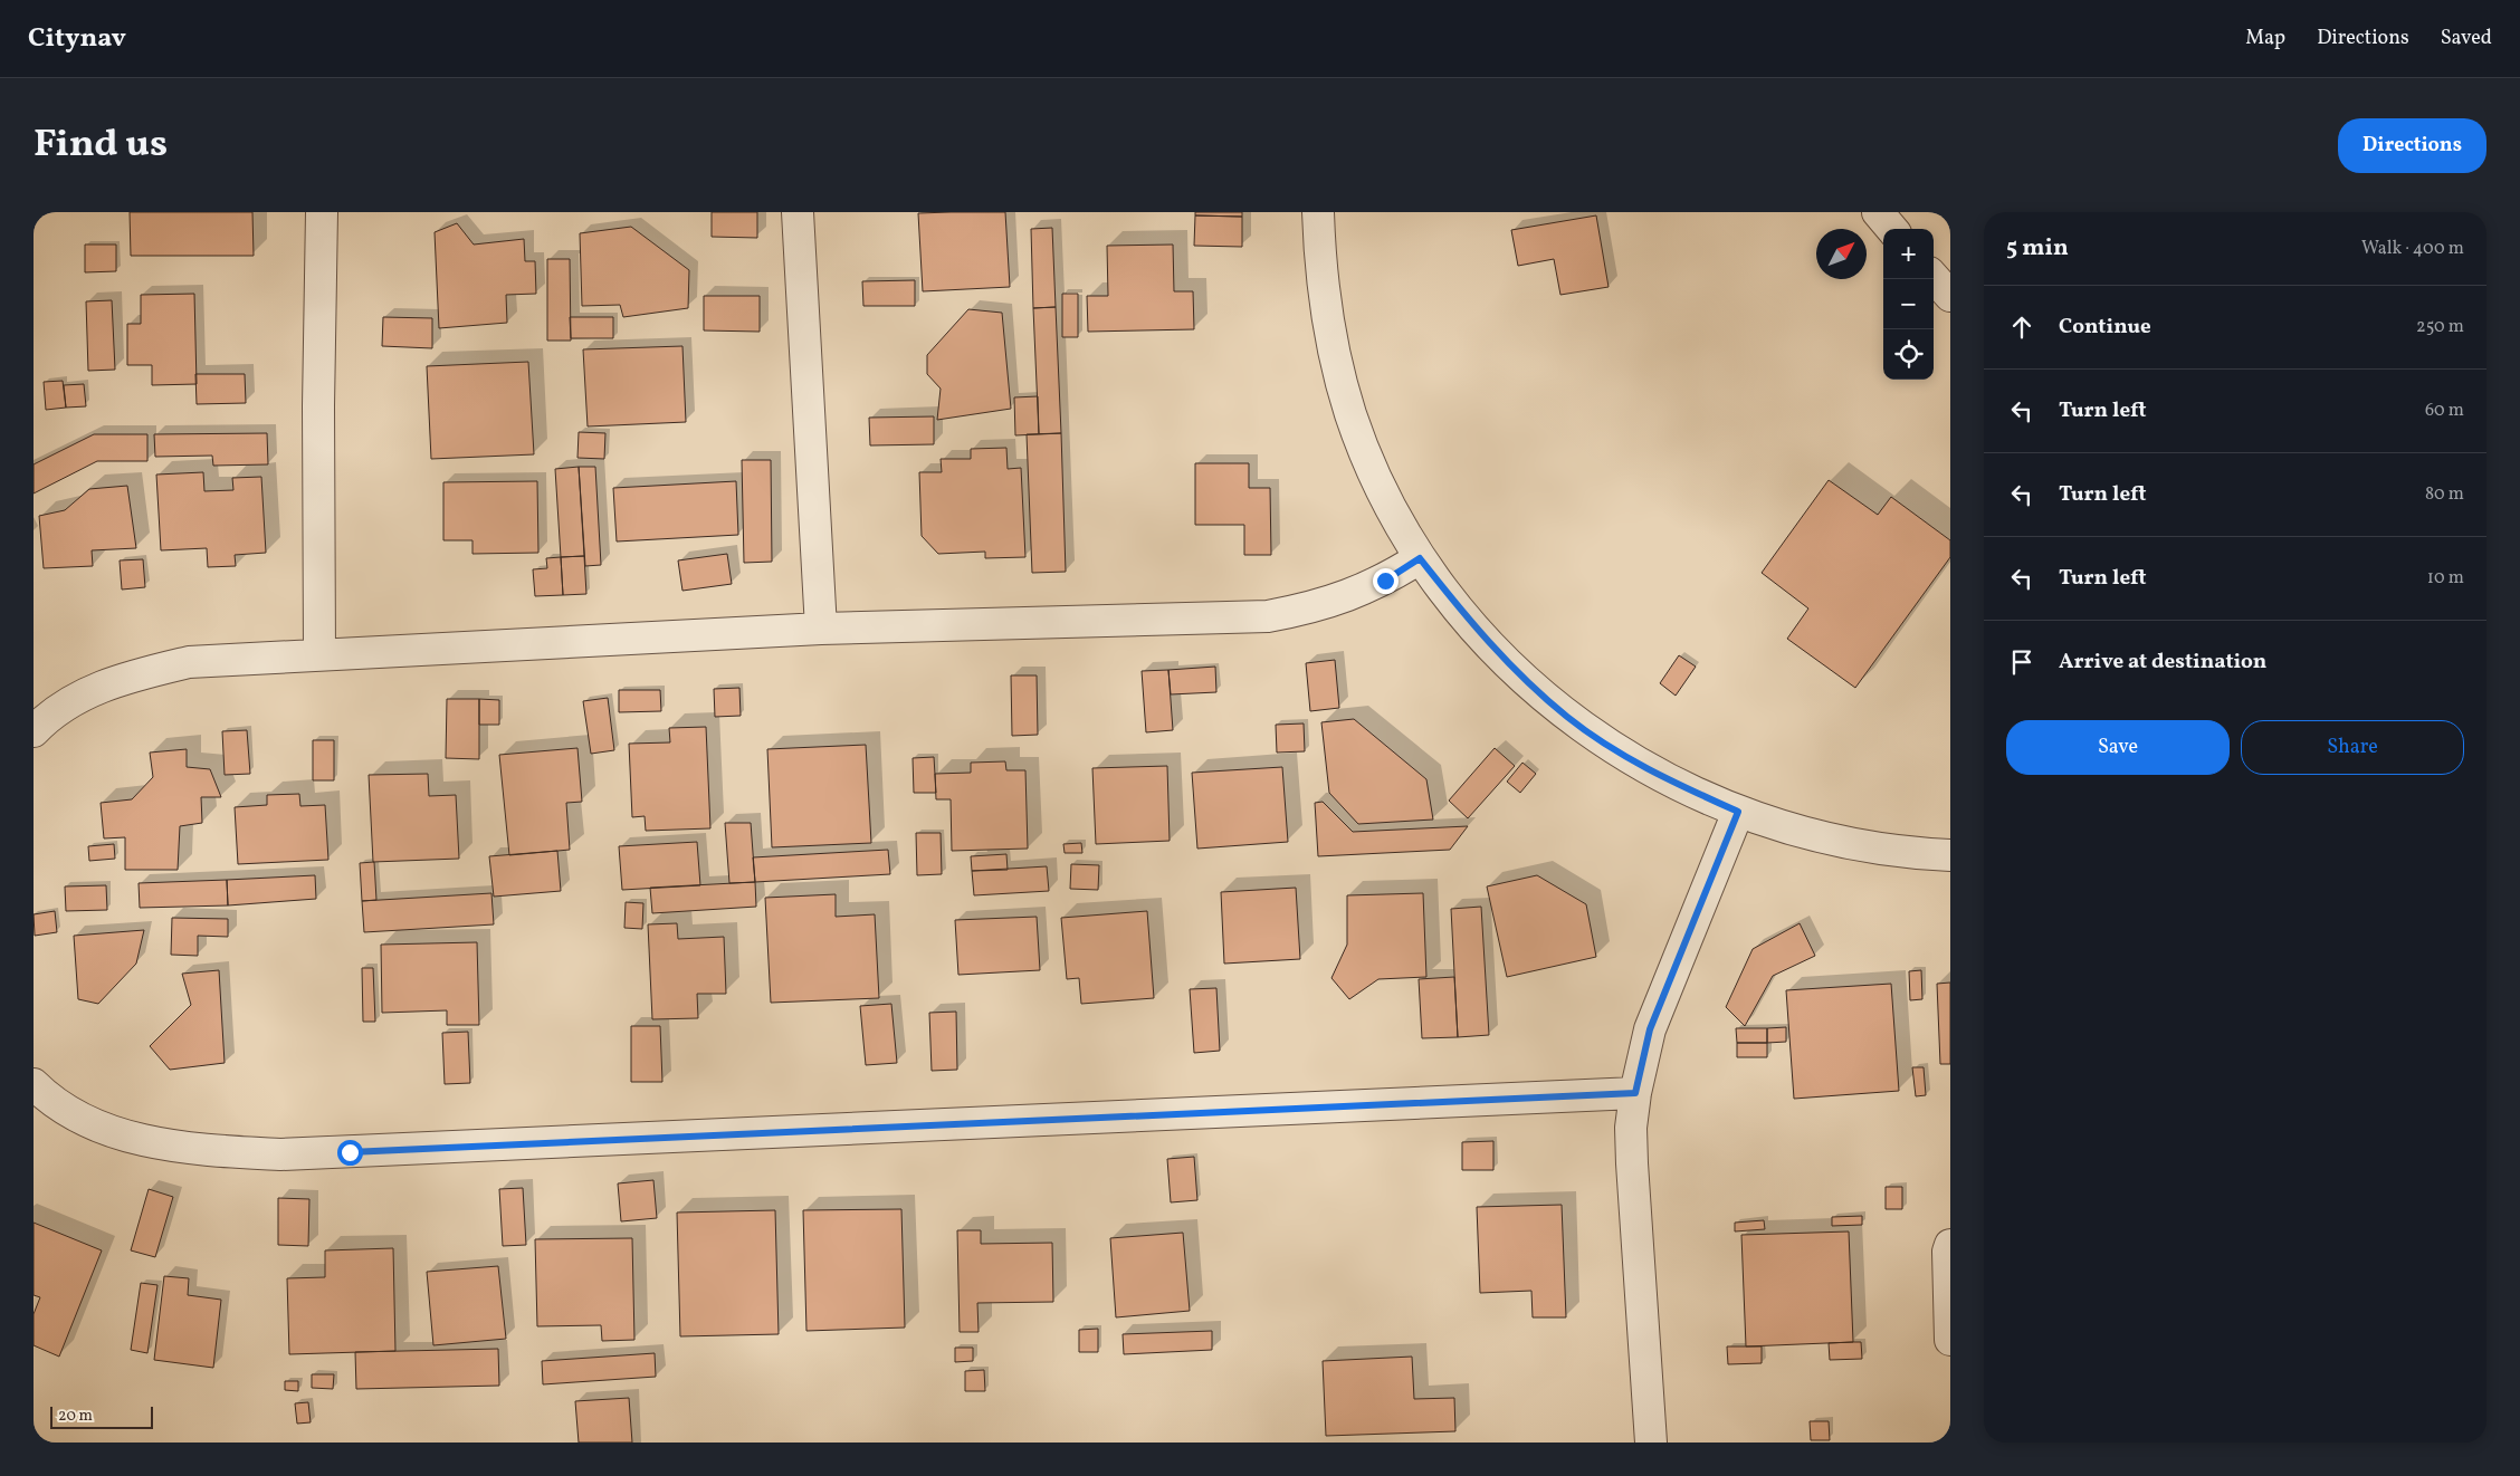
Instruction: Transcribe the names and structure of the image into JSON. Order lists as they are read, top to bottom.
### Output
{
  "scale_bar": "20 m",
  "north": "top right",
  "page": {
    "header": "Citynav",
    "nav": ["Map", "Directions", "Saved"],
    "title": "Find us",
    "buttons": [
      "Directions",
      ["Save", "Share"]
    ],
    "heading": ["5 min", "Walk · 400 m"],
    "map_buttons": ["+", "−"],
    "list": [
      ["Continue", "250 m"],
      ["Turn left", "60 m"],
      ["Turn left", "80 m"],
      ["Turn left", "10 m"],
      "Arrive at destination"
    ],
    "scale": "20 m"
  }
}
